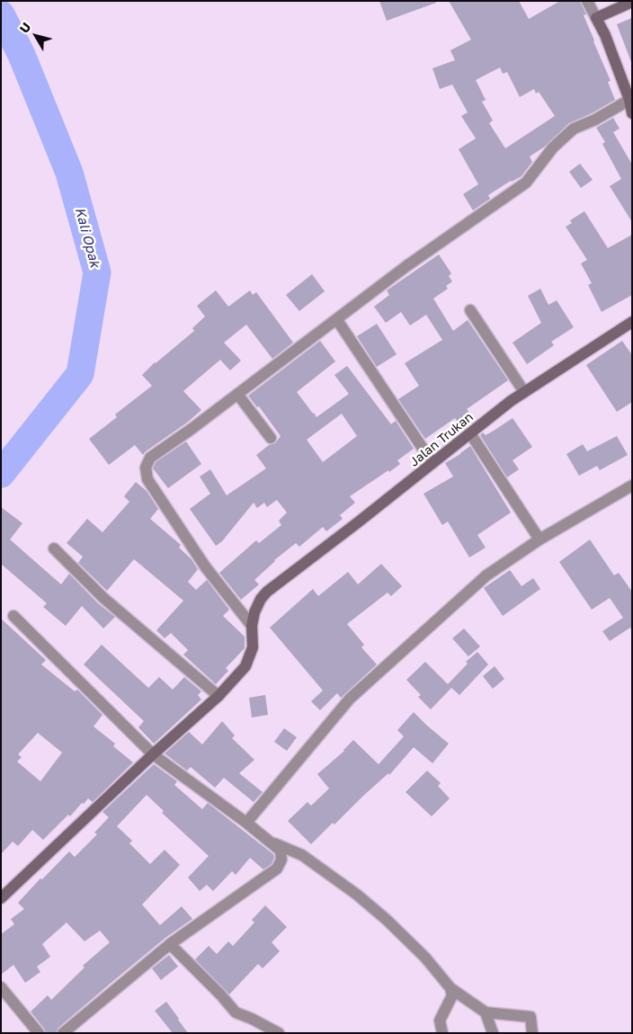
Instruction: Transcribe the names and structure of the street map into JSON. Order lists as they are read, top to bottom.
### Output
{
  "streets": {
    "street": ["Jalan Trukan"]
  },
  "water": ["Kali Opak"],
  "north": "top left"
}
